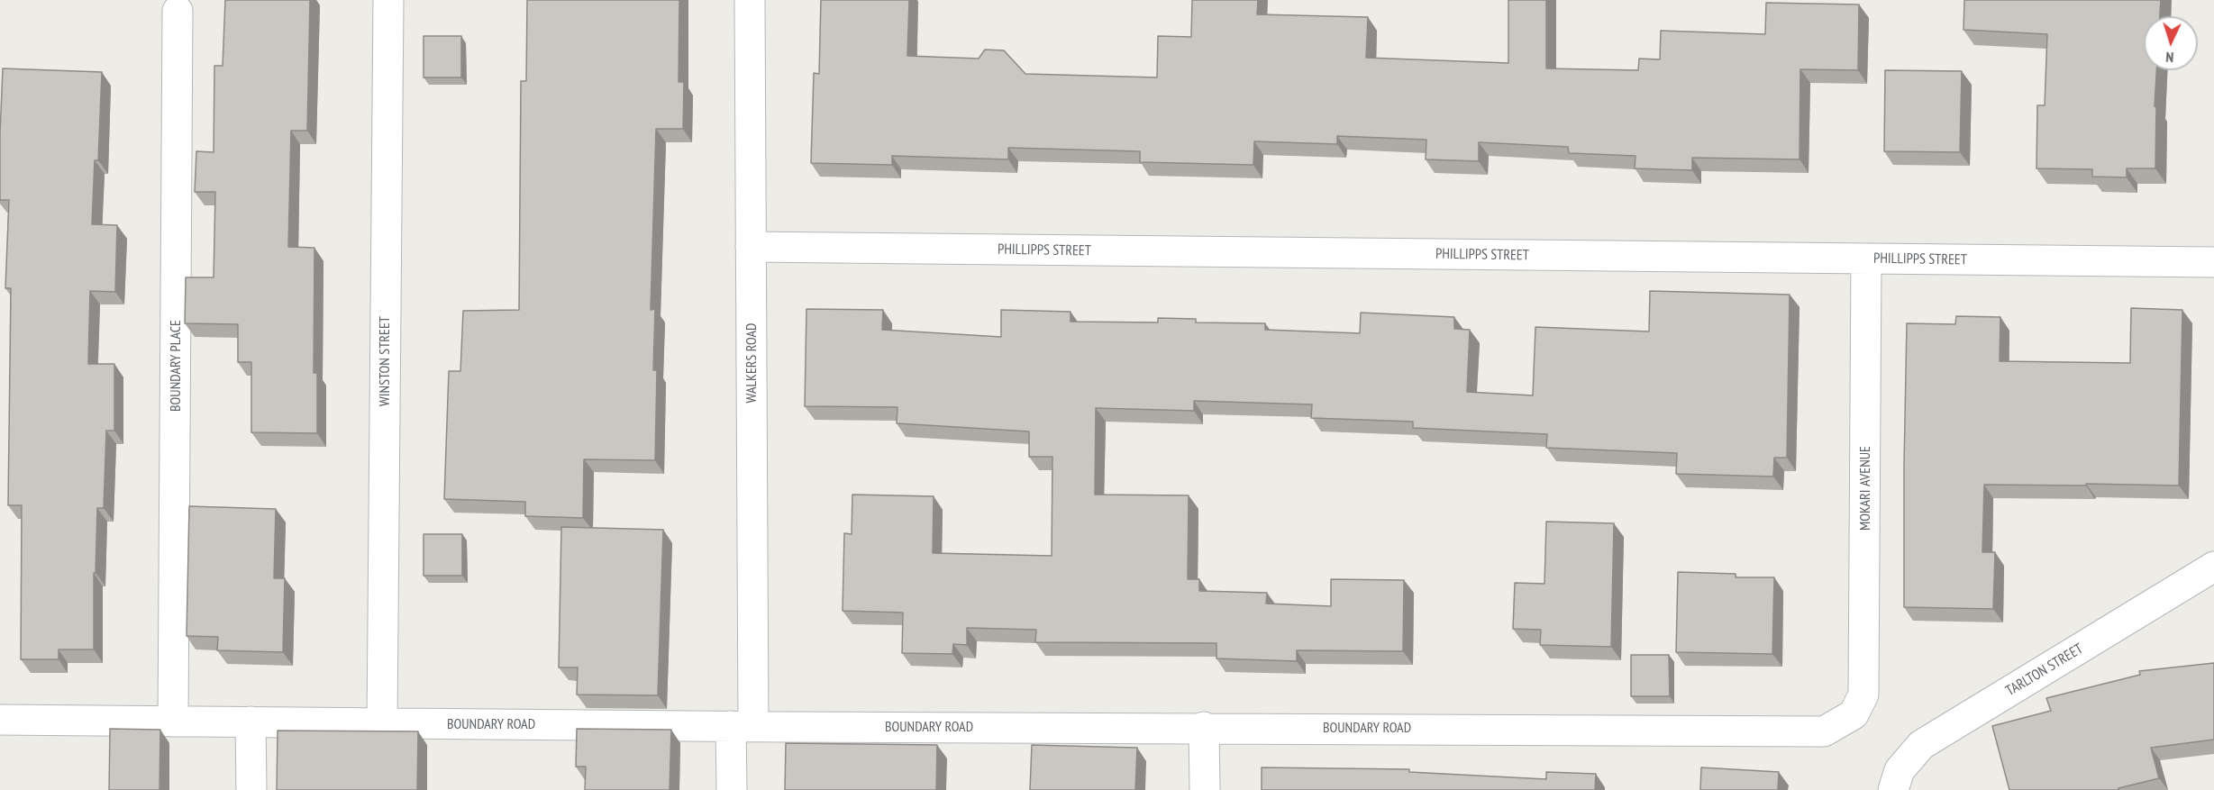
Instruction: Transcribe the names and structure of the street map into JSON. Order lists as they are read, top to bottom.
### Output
{
  "streets": {
    "street": [
      "PHILLIPPS STREET",
      "WINSTON STREET",
      "WALKERS ROAD",
      "BOUNDARY PLACE",
      "MOKARI AVENUE",
      "TARLTON STREET",
      "BOUNDARY ROAD"
    ]
  },
  "crossings": [
    ["PHILLIPPS STREET", "WALKERS ROAD"],
    ["PHILLIPPS STREET", "MOKARI AVENUE"],
    ["WINSTON STREET", "BOUNDARY ROAD"],
    ["WALKERS ROAD", "BOUNDARY ROAD"],
    ["BOUNDARY PLACE", "BOUNDARY ROAD"],
    ["MOKARI AVENUE", "BOUNDARY ROAD"]
  ],
  "north": "bottom"
}
